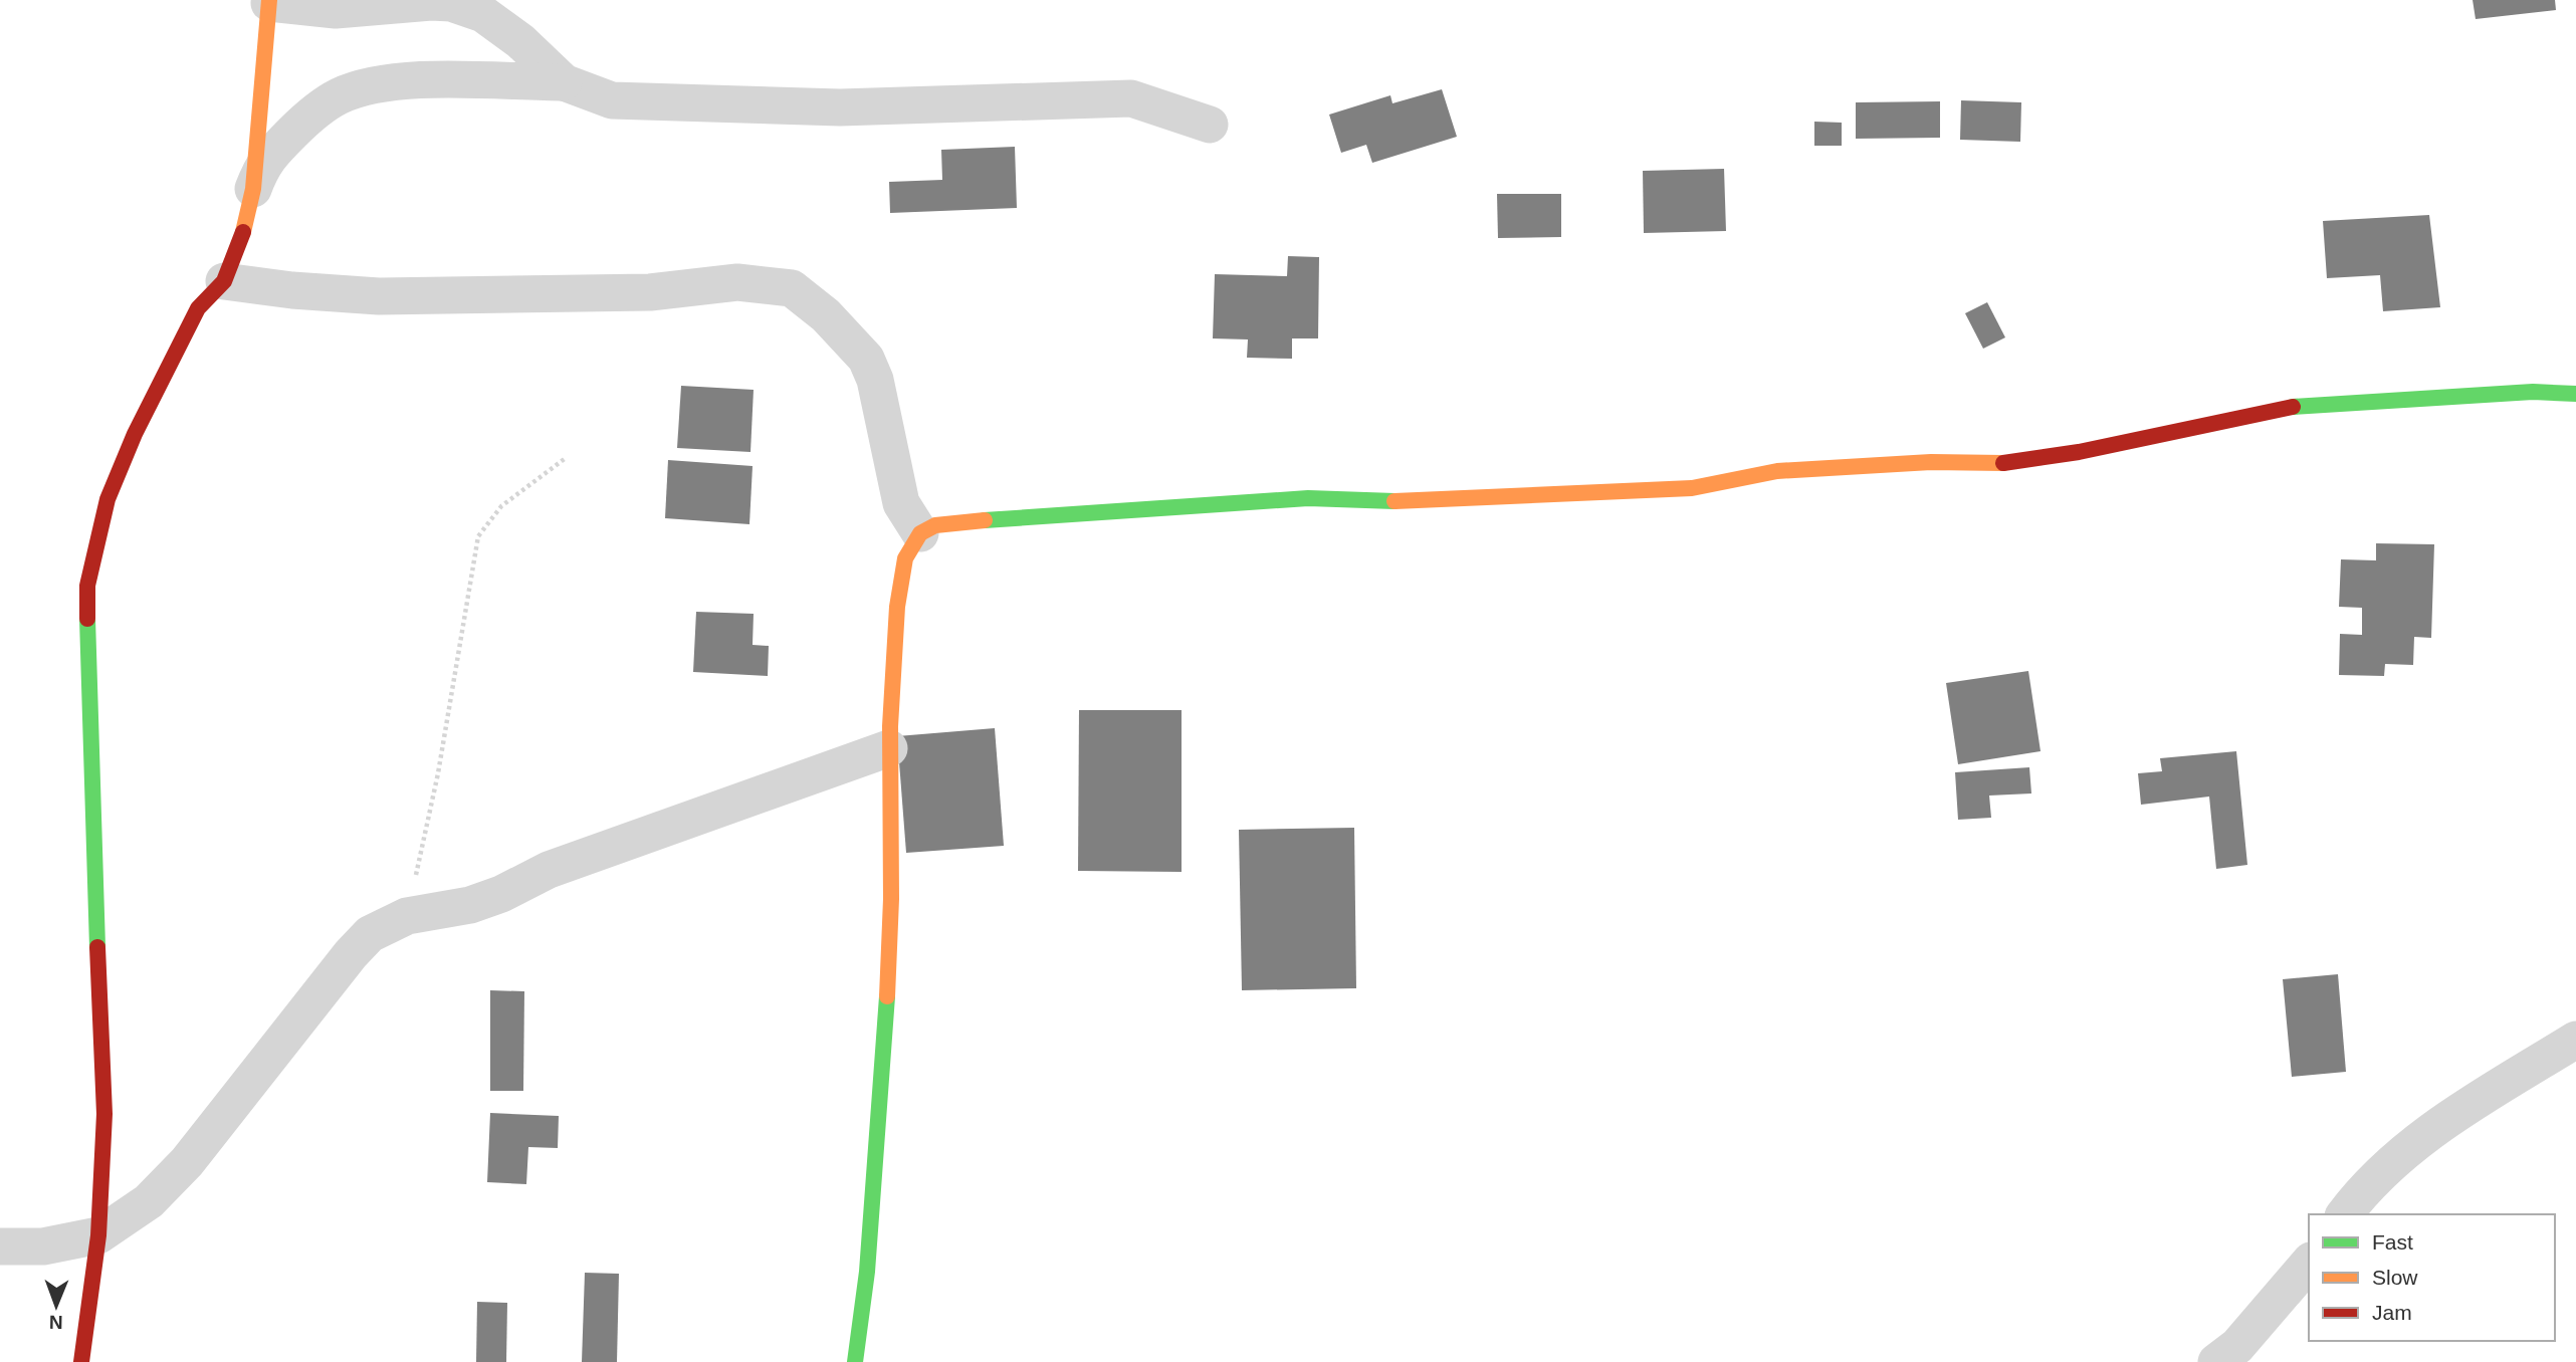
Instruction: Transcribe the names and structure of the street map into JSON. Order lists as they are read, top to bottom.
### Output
{
  "legend": ["Fast", "Slow", "Jam"],
  "north": "bottom"
}
